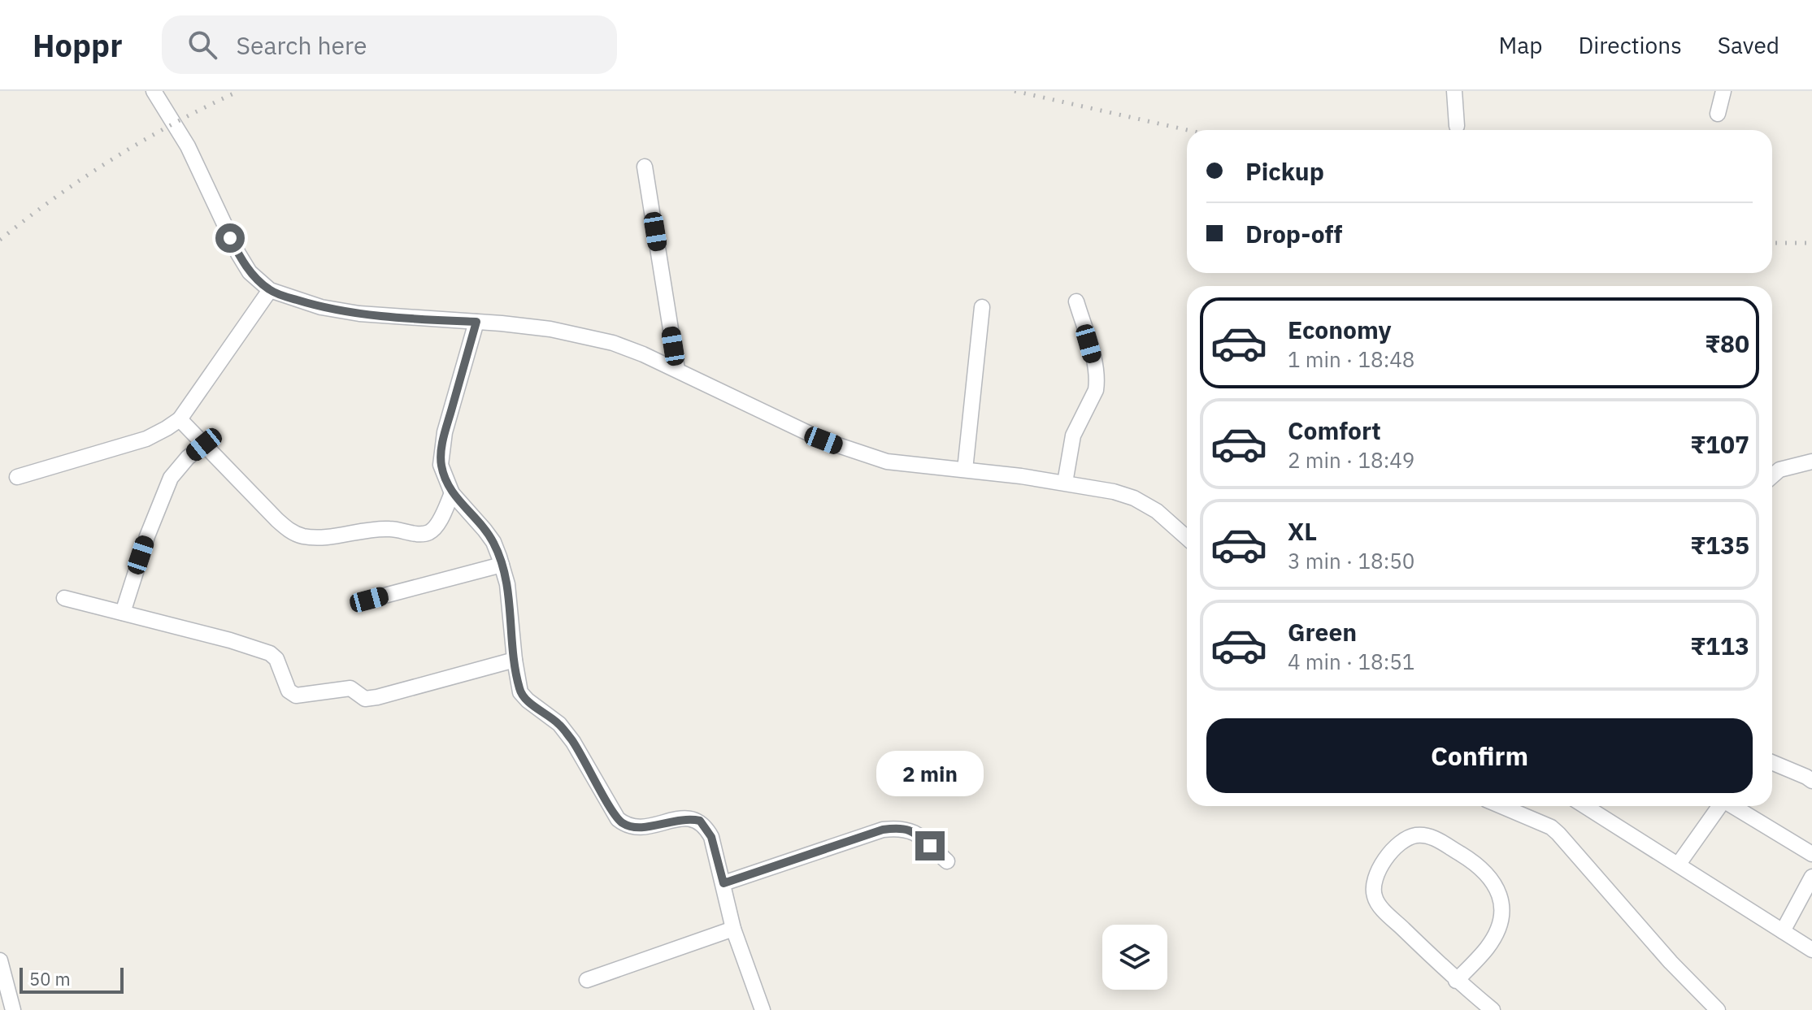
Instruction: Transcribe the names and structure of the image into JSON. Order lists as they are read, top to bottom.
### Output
{
  "scale_bar": "50 m",
  "page": {
    "header": "Hoppr",
    "search": "Search here",
    "nav": ["Map", "Directions", "Saved"],
    "banner": ["Pickup", "Drop-off"],
    "list": [
      {
        "name": "Economy",
        "note": "1 min · 18:48",
        "value": "₹80"
      },
      {
        "name": "Comfort",
        "note": "2 min · 18:49",
        "value": "₹107"
      },
      {
        "name": "XL",
        "note": "3 min · 18:50",
        "value": "₹135"
      },
      {
        "name": "Green",
        "note": "4 min · 18:51",
        "value": "₹113"
      }
    ],
    "buttons": "Confirm",
    "bubble": "2 min",
    "scale": "50 m"
  }
}
